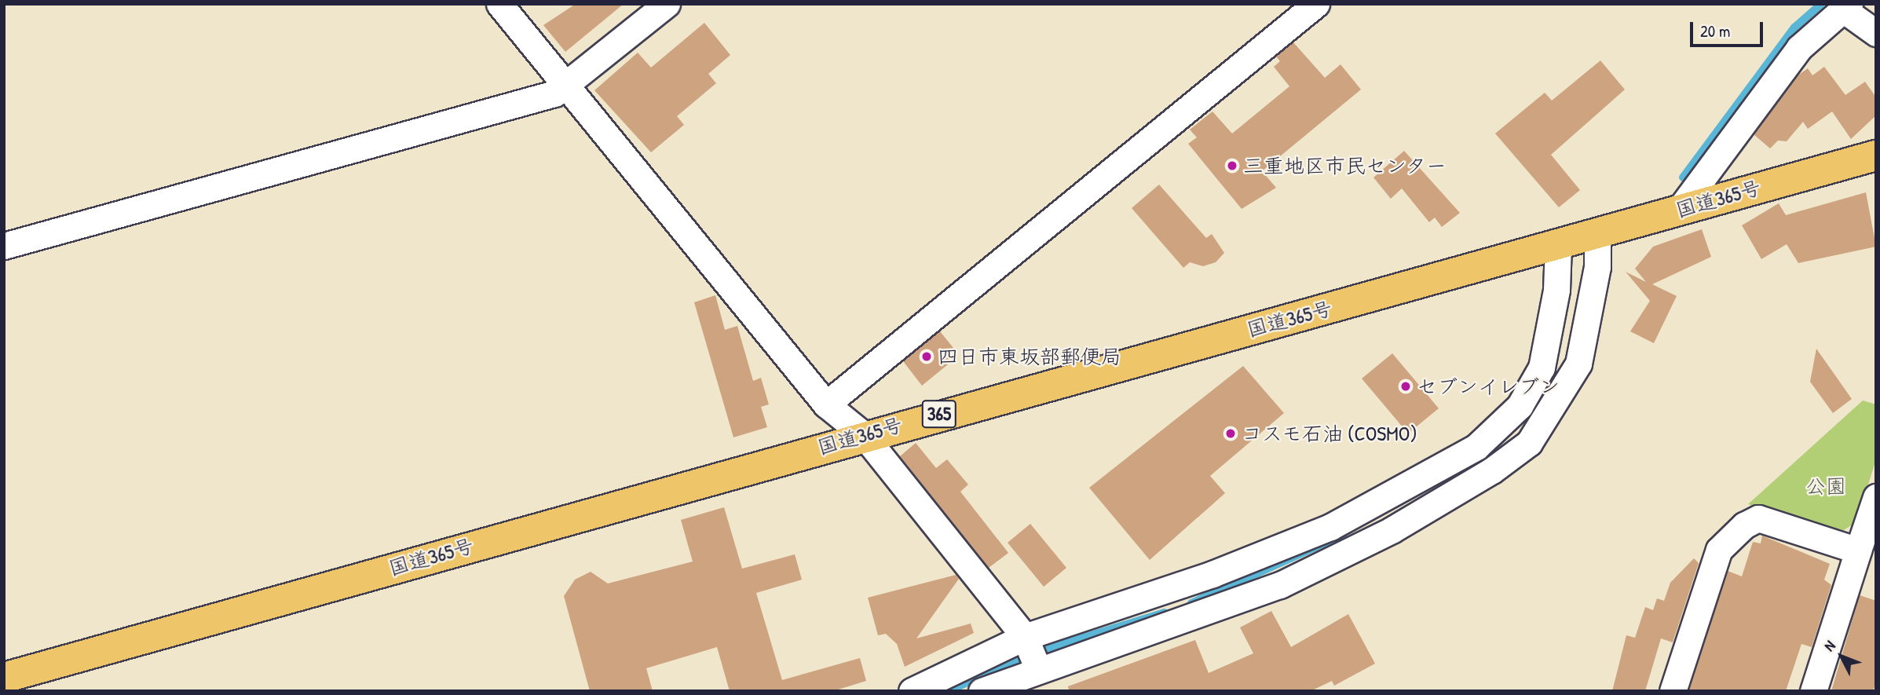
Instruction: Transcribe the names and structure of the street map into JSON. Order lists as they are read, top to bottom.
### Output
{
  "streets": {
    "highway": ["国道365号", "365"]
  },
  "parks": ["公園"],
  "places": [
    "三重地区市民センター",
    "四日市東坂部郵便局",
    "セブンイレブン",
    "コスモ石油 (COSMO)"
  ],
  "scale_bar": "20 m",
  "north": "top left"
}
